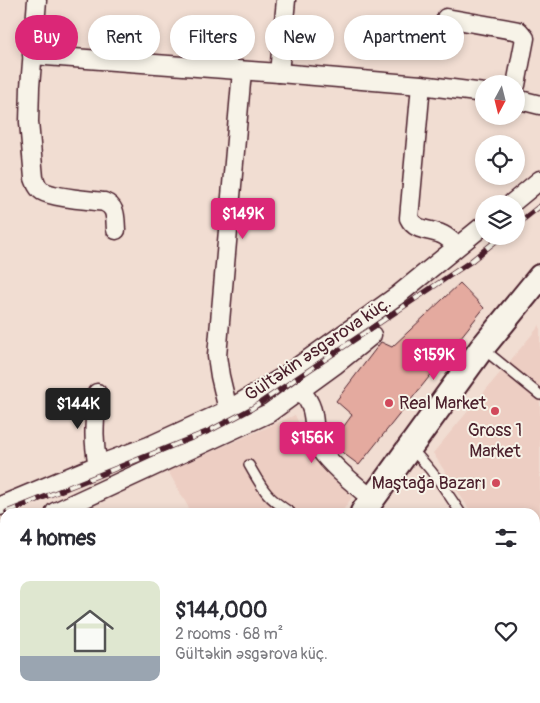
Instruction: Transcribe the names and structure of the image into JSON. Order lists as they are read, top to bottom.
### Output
{
  "streets": {
    "street": ["Gültəkin Əsgərova küç."]
  },
  "places": ["Real Market", "Gross 1 Market", "Maştağa Bazarı"],
  "north": "bottom",
  "page": {
    "chip": [
      "Buy",
      "Rent",
      "Filters",
      "New",
      "Apartment"
    ],
    "price": [
      "$149K",
      "$159K",
      "$144K",
      "$156K"
    ],
    "heading": "4 homes",
    "list": [
      {
        "name": "$144,000",
        "note": "2 rooms · 68 m² · Gültəkin Əsgərova küç."
      }
    ]
  }
}
